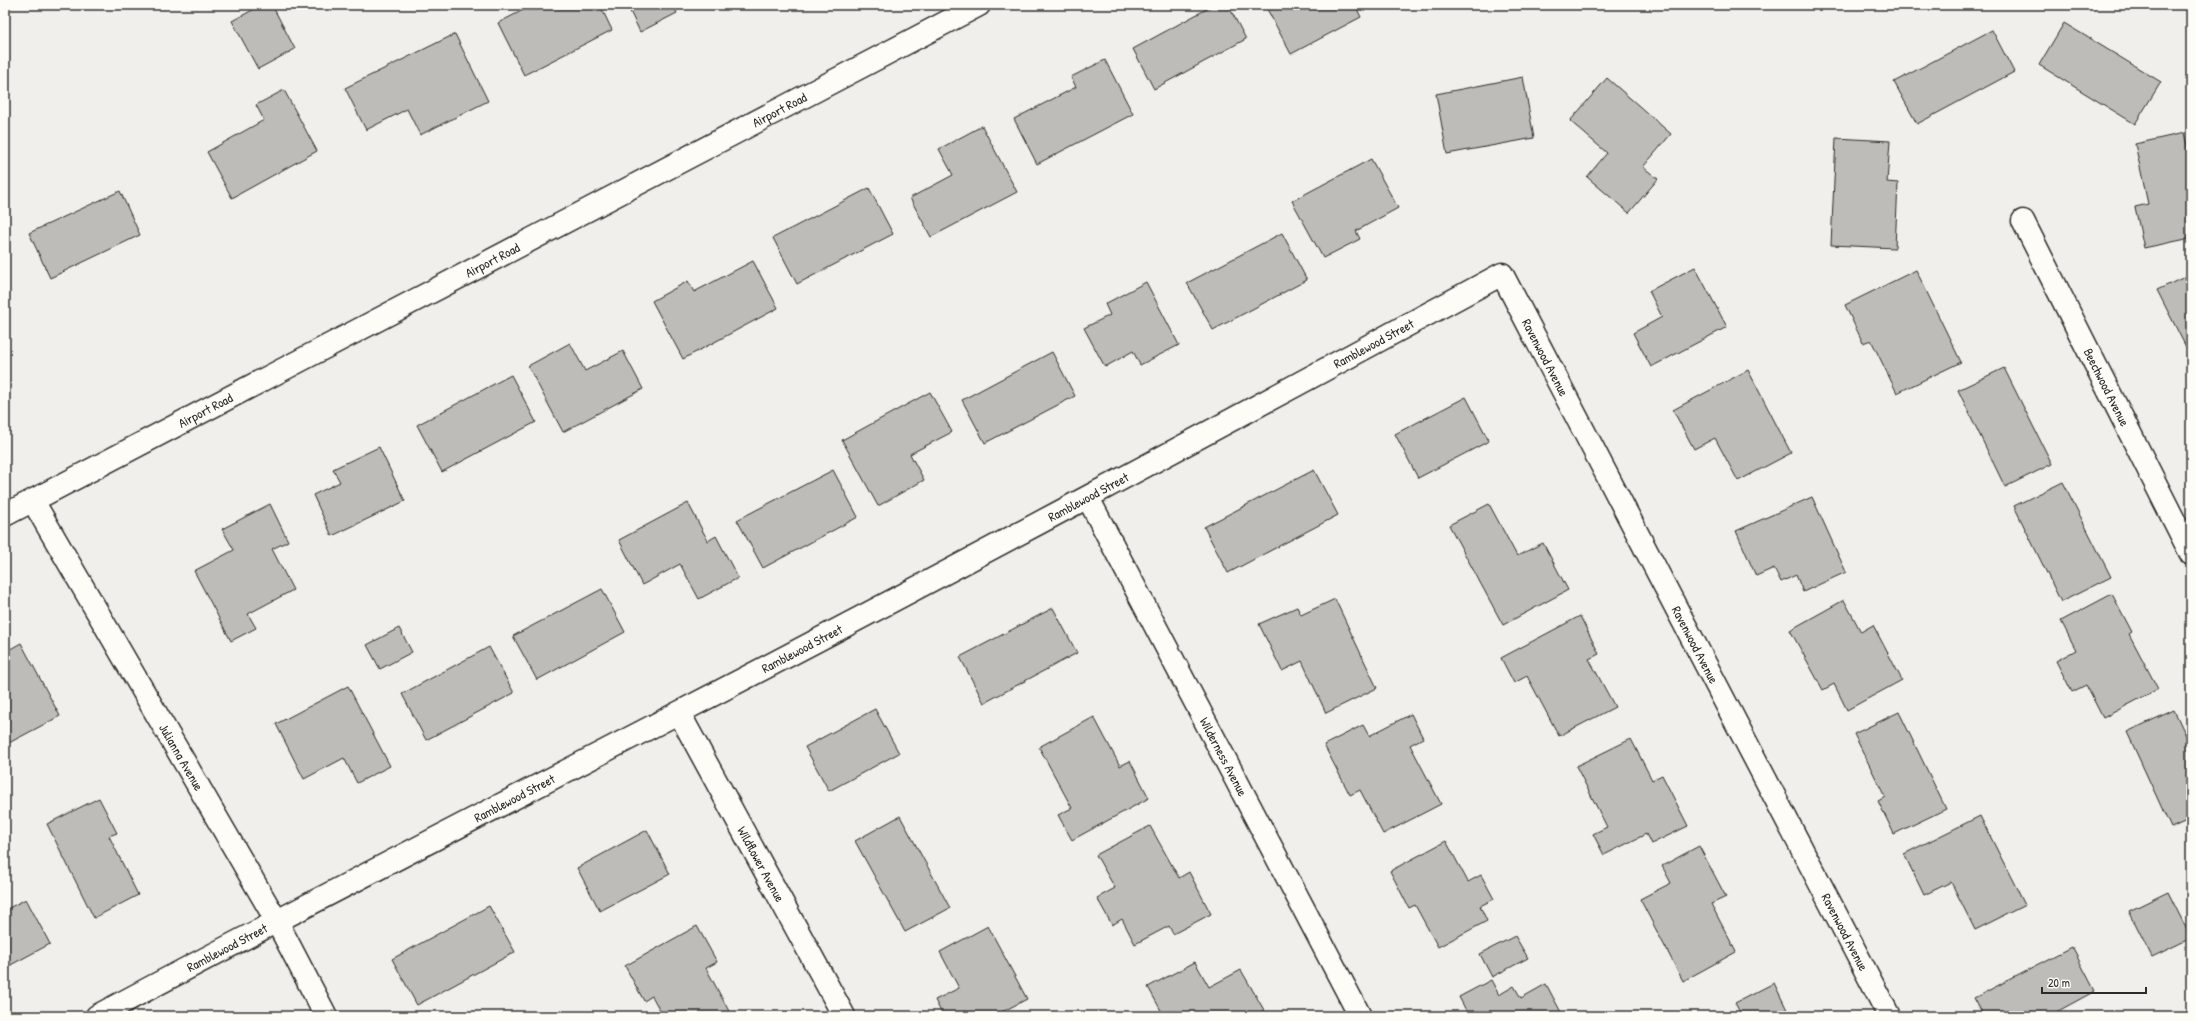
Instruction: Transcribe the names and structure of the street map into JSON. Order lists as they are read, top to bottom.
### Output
{
  "streets": {
    "street": [
      "Airport Road",
      "Ramblewood Street",
      "Ravenwood Avenue",
      "Beechwood Avenue",
      "Julianna Avenue",
      "Wilderness Avenue",
      "Wildflower Avenue"
    ]
  },
  "crossings": [
    ["Airport Road", "Julianna Avenue"],
    ["Ramblewood Street", "Ravenwood Avenue"],
    ["Ramblewood Street", "Julianna Avenue"],
    ["Ramblewood Street", "Wilderness Avenue"],
    ["Ramblewood Street", "Wildflower Avenue"]
  ],
  "scale_bar": "20 m"
}
